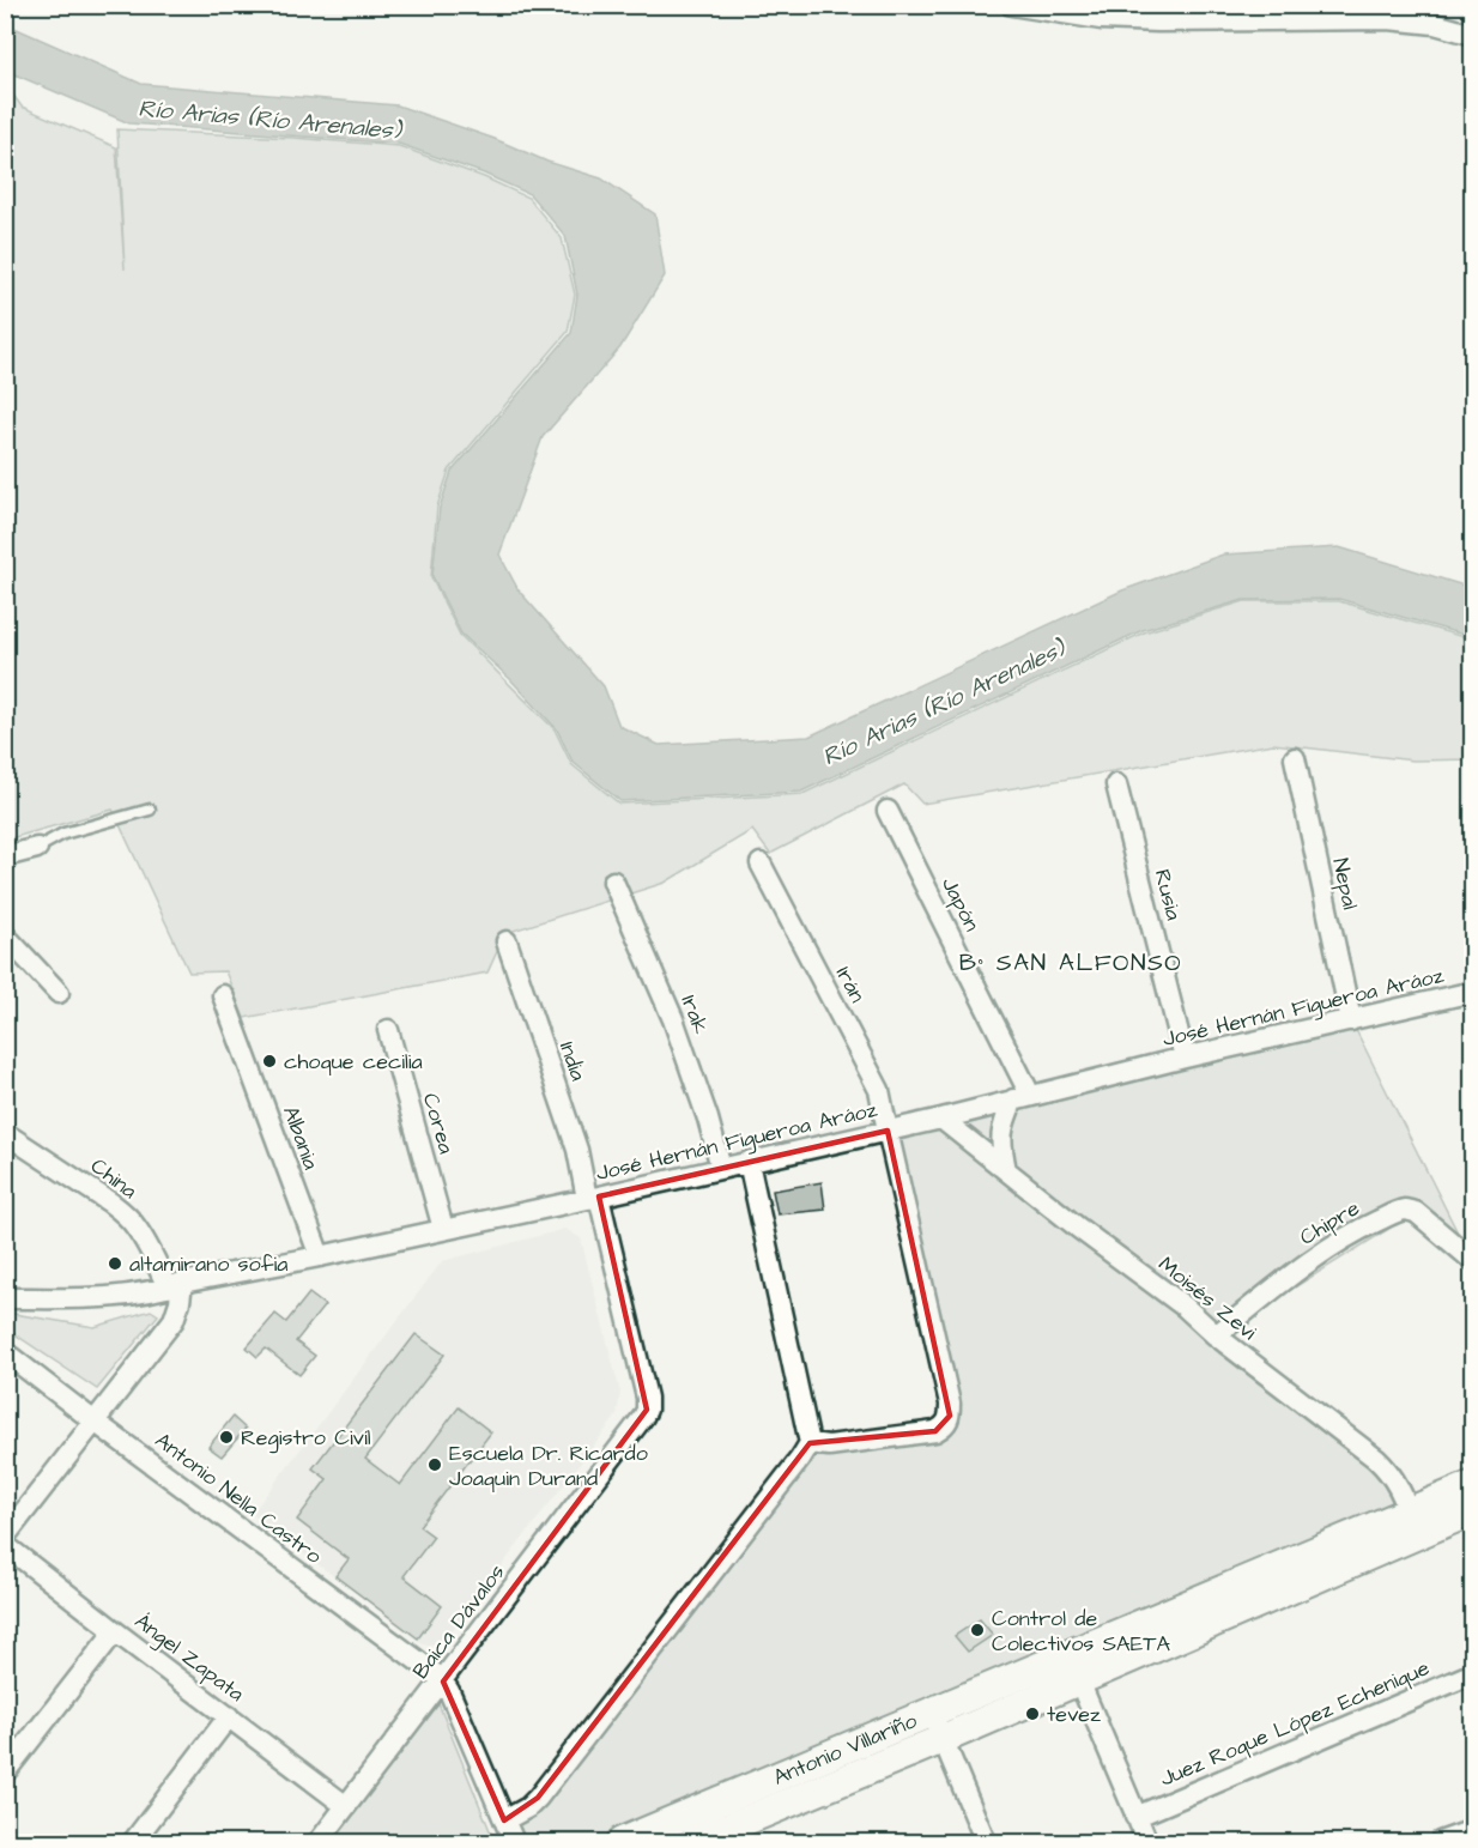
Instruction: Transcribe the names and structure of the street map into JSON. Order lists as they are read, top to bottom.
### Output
{
  "streets": {
    "street": [
      "Nepal",
      "Rusia",
      "Japón",
      "Irán",
      "José Hernán Figueroa Aráoz",
      "Irak",
      "India",
      "Corea",
      "Albania",
      "China",
      "Chipre",
      "Moisés Zevi",
      "Antonio Nella Castro",
      "Baica Dávalos",
      "Ángel Zapata",
      "Juez Roque López Echenique",
      "Antonio Villariño"
    ]
  },
  "crossings": [
    ["Nepal", "José Hernán Figueroa Aráoz"],
    ["Rusia", "José Hernán Figueroa Aráoz"],
    ["Japón", "José Hernán Figueroa Aráoz"],
    ["Irán", "José Hernán Figueroa Aráoz"],
    ["José Hernán Figueroa Aráoz", "Irak"],
    ["José Hernán Figueroa Aráoz", "India"],
    ["José Hernán Figueroa Aráoz", "Corea"],
    ["José Hernán Figueroa Aráoz", "Albania"],
    ["José Hernán Figueroa Aráoz", "China"],
    ["José Hernán Figueroa Aráoz", "Moisés Zevi"],
    ["India", "Baica Dávalos"],
    ["Chipre", "Moisés Zevi"],
    ["Moisés Zevi", "Antonio Villariño"],
    ["Antonio Nella Castro", "Baica Dávalos"],
    ["Baica Dávalos", "Ángel Zapata"]
  ],
  "districts": ["B° SAN ALFONSO"],
  "water": ["Río Arias (Río Arenales)"],
  "places": [
    "choque cecilia",
    "altamirano sofia",
    "Registro Civíl",
    "Escuela Dr. Ricardo Joaquin Durand",
    "Control de Colectivos SAETA",
    "tevez"
  ]
}
